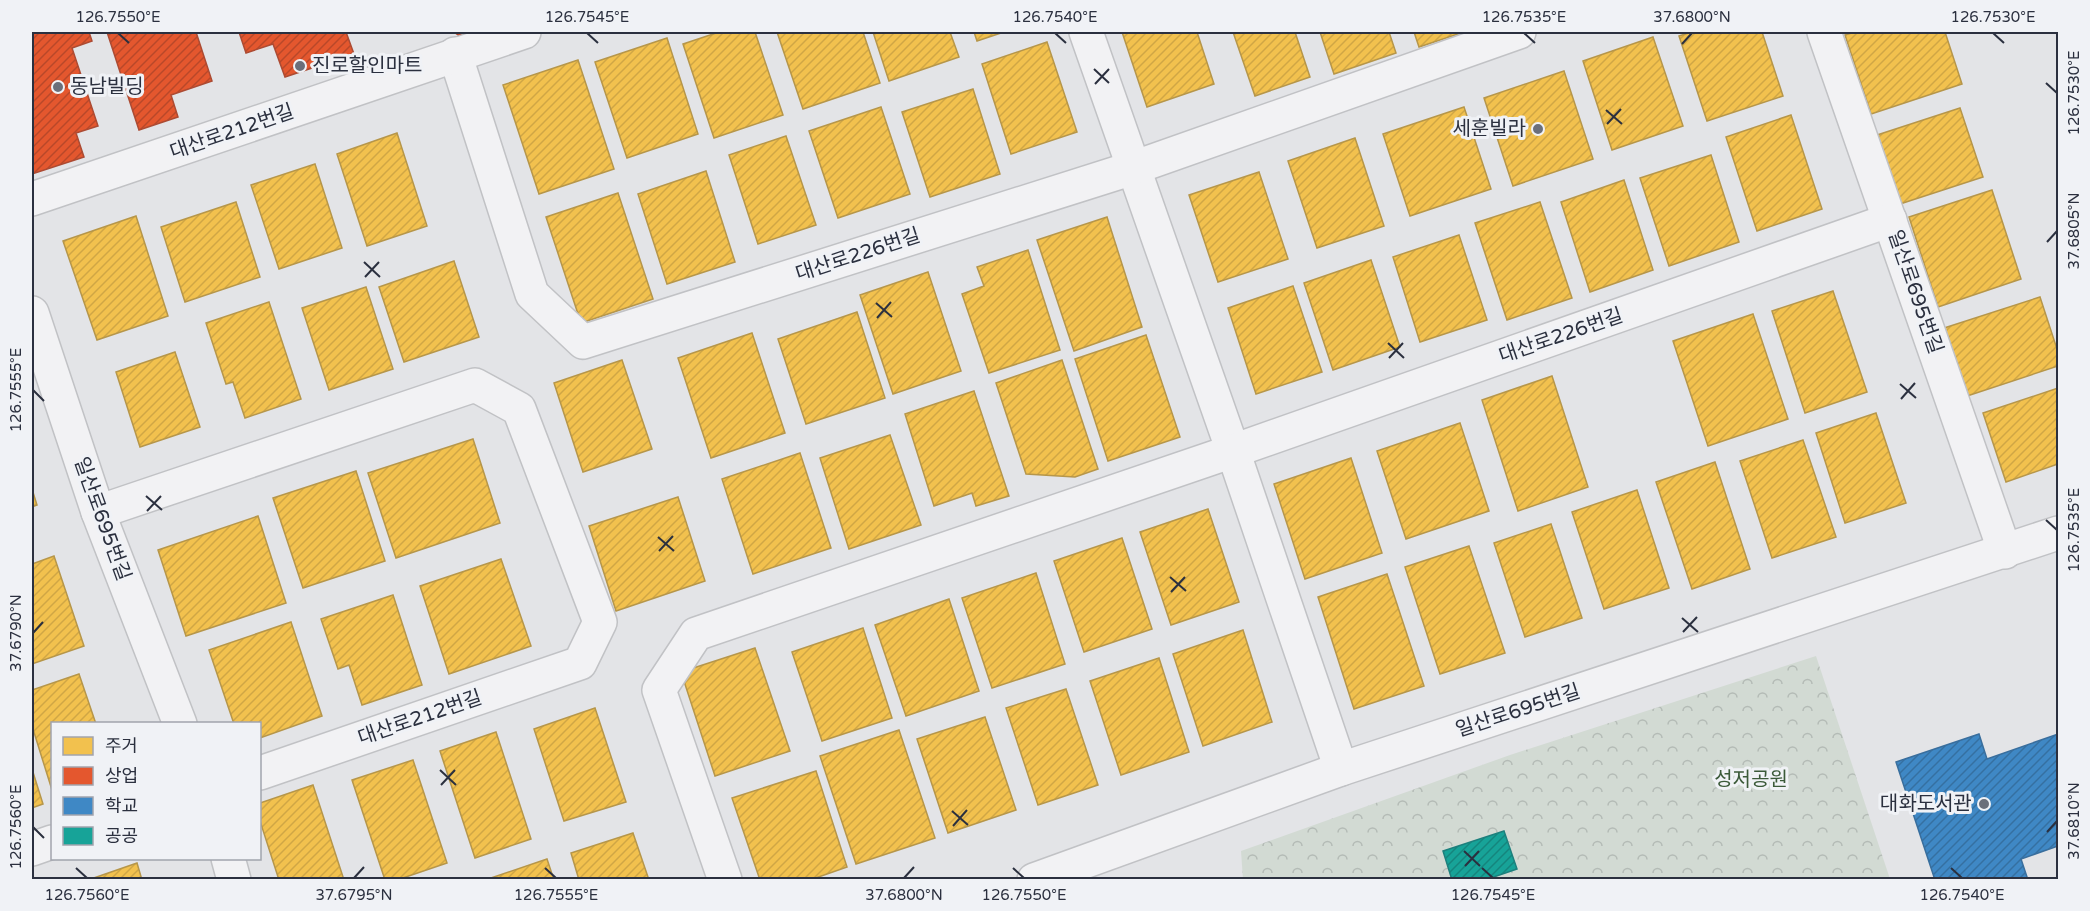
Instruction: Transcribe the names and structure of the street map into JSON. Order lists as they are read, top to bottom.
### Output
{
  "streets": {
    "street": ["대산로212번길", "대산로226번길", "일산로695번길"]
  },
  "crossings": [
    ["대산로212번길", "대산로226번길"],
    ["대산로212번길", "일산로695번길"],
    ["대산로226번길", "일산로695번길"]
  ],
  "parks": ["성저공원"],
  "places": [
    "진로할인마트",
    "동남빌딩",
    "세훈빌라",
    "대화도서관"
  ],
  "legend": [
    "주거",
    "상업",
    "학교",
    "공공"
  ],
  "coordinates": [
    "126.7550°E",
    "126.7545°E",
    "126.7540°E",
    "126.7535°E",
    "37.6800°N",
    "126.7530°E",
    "37.6805°N",
    "126.7555°E",
    "37.6790°N",
    "37.6810°N",
    "126.7560°E",
    "37.6795°N"
  ]
}
